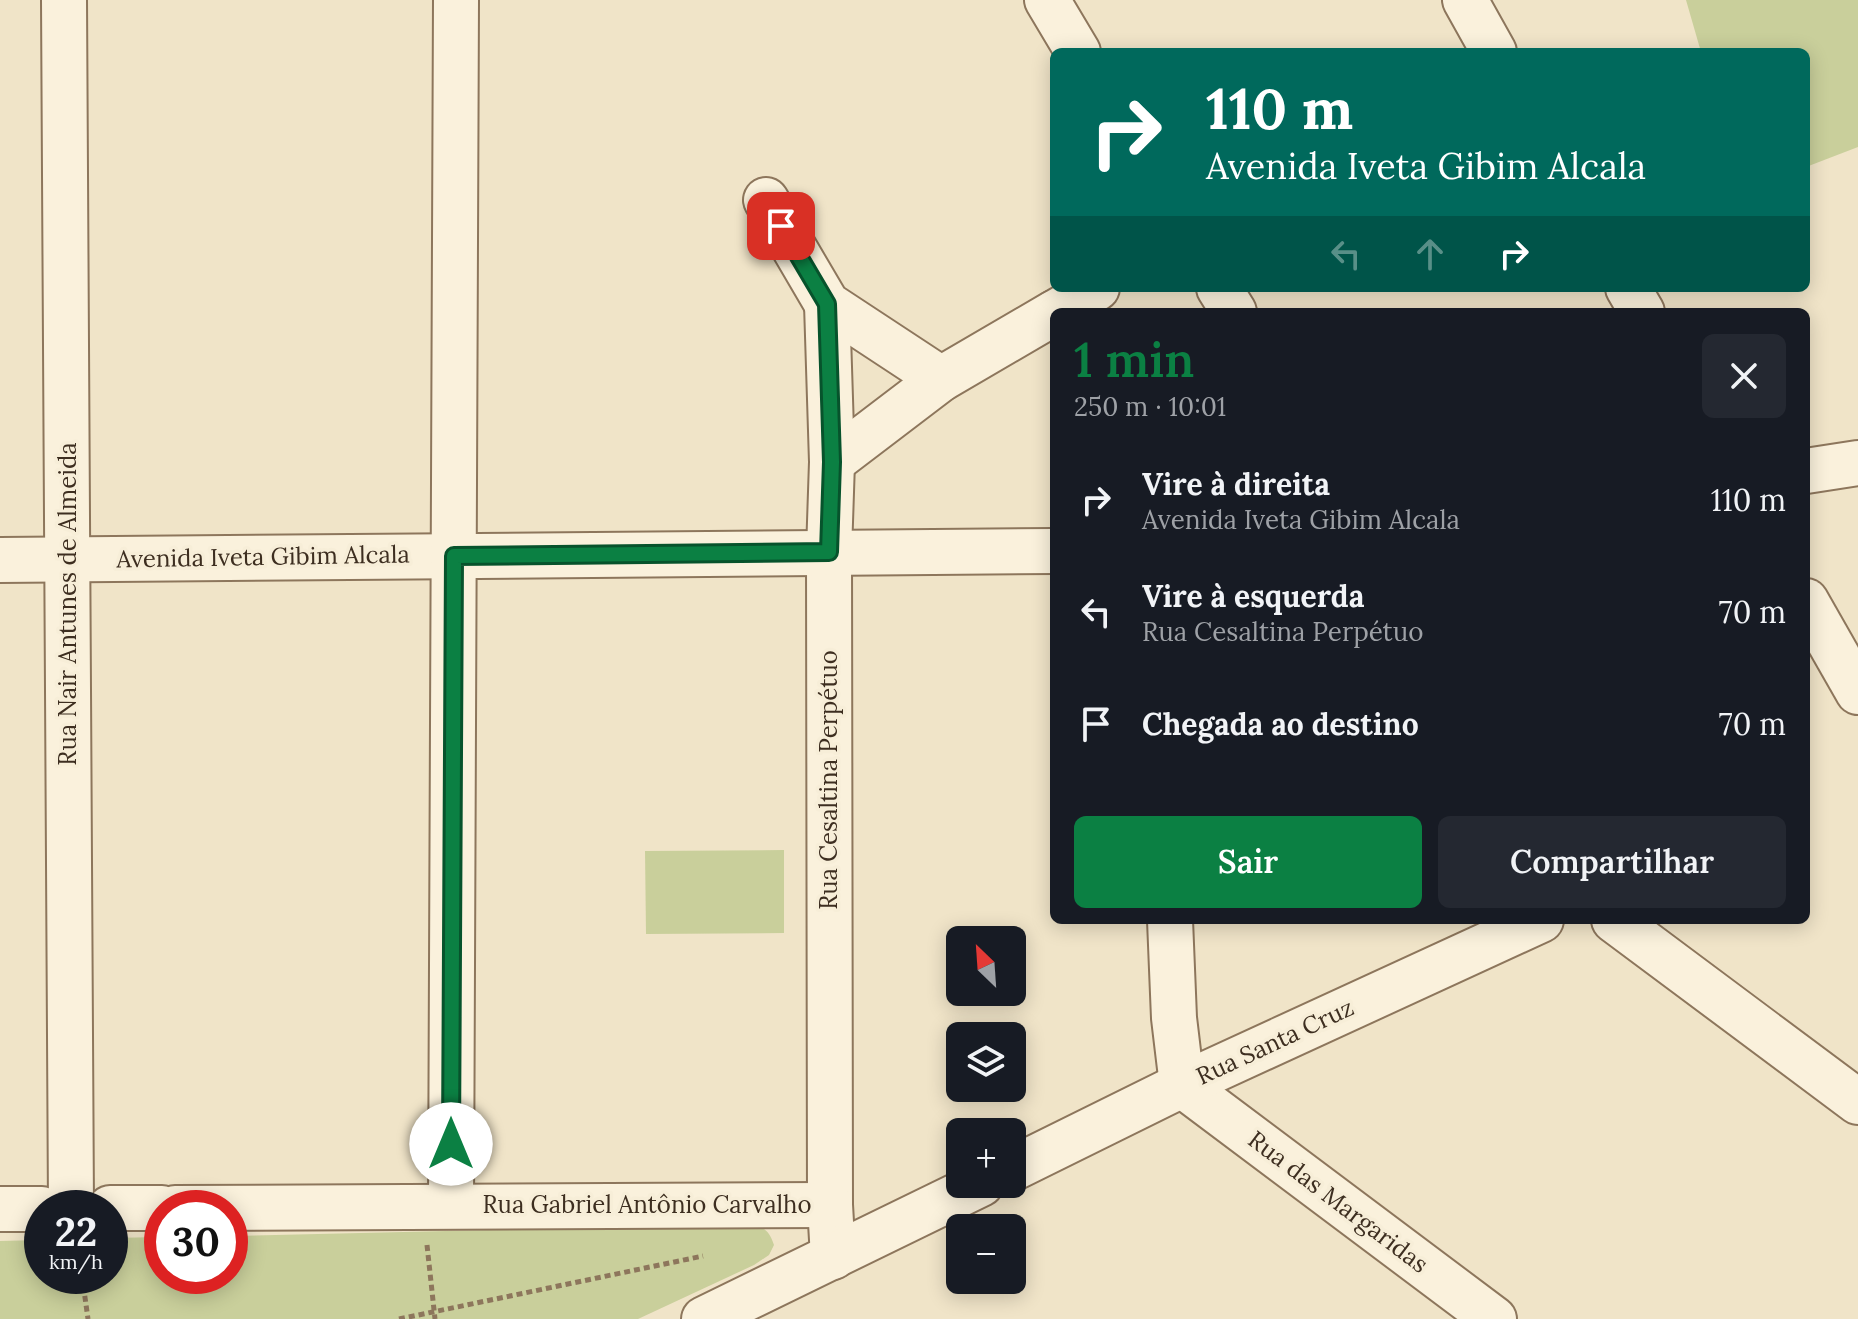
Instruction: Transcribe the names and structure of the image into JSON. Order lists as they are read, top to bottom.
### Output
{
  "streets": {
    "street": [
      "Avenida Iveta Gibim Alcala",
      "Rua Nair Antunes de Almeida",
      "Rua Cesaltina Perpétuo",
      "Rua Santa Cruz",
      "Rua das Margaridas",
      "Rua Gabriel Antônio Carvalho"
    ]
  },
  "crossings": [
    ["Avenida Iveta Gibim Alcala", "Rua Nair Antunes de Almeida"],
    ["Avenida Iveta Gibim Alcala", "Rua Cesaltina Perpétuo"],
    ["Rua Cesaltina Perpétuo", "Rua Gabriel Antônio Carvalho"],
    ["Rua Santa Cruz", "Rua das Margaridas"]
  ],
  "north": "top left",
  "page": {
    "turn": ["110 m", "Avenida Iveta Gibim Alcala"],
    "heading": ["1 min", "250 m · 10:01"],
    "list": [
      {
        "name": "Vire à direita",
        "note": "Avenida Iveta Gibim Alcala",
        "value": "110 m"
      },
      {
        "name": "Vire à esquerda",
        "note": "Rua Cesaltina Perpétuo",
        "value": "70 m"
      },
      {
        "name": "Chegada ao destino",
        "value": "70 m"
      }
    ],
    "buttons": ["Sair", "Compartilhar"],
    "map_buttons": ["+", "−"],
    "speed": "22 km/h",
    "limit": "30"
  }
}
